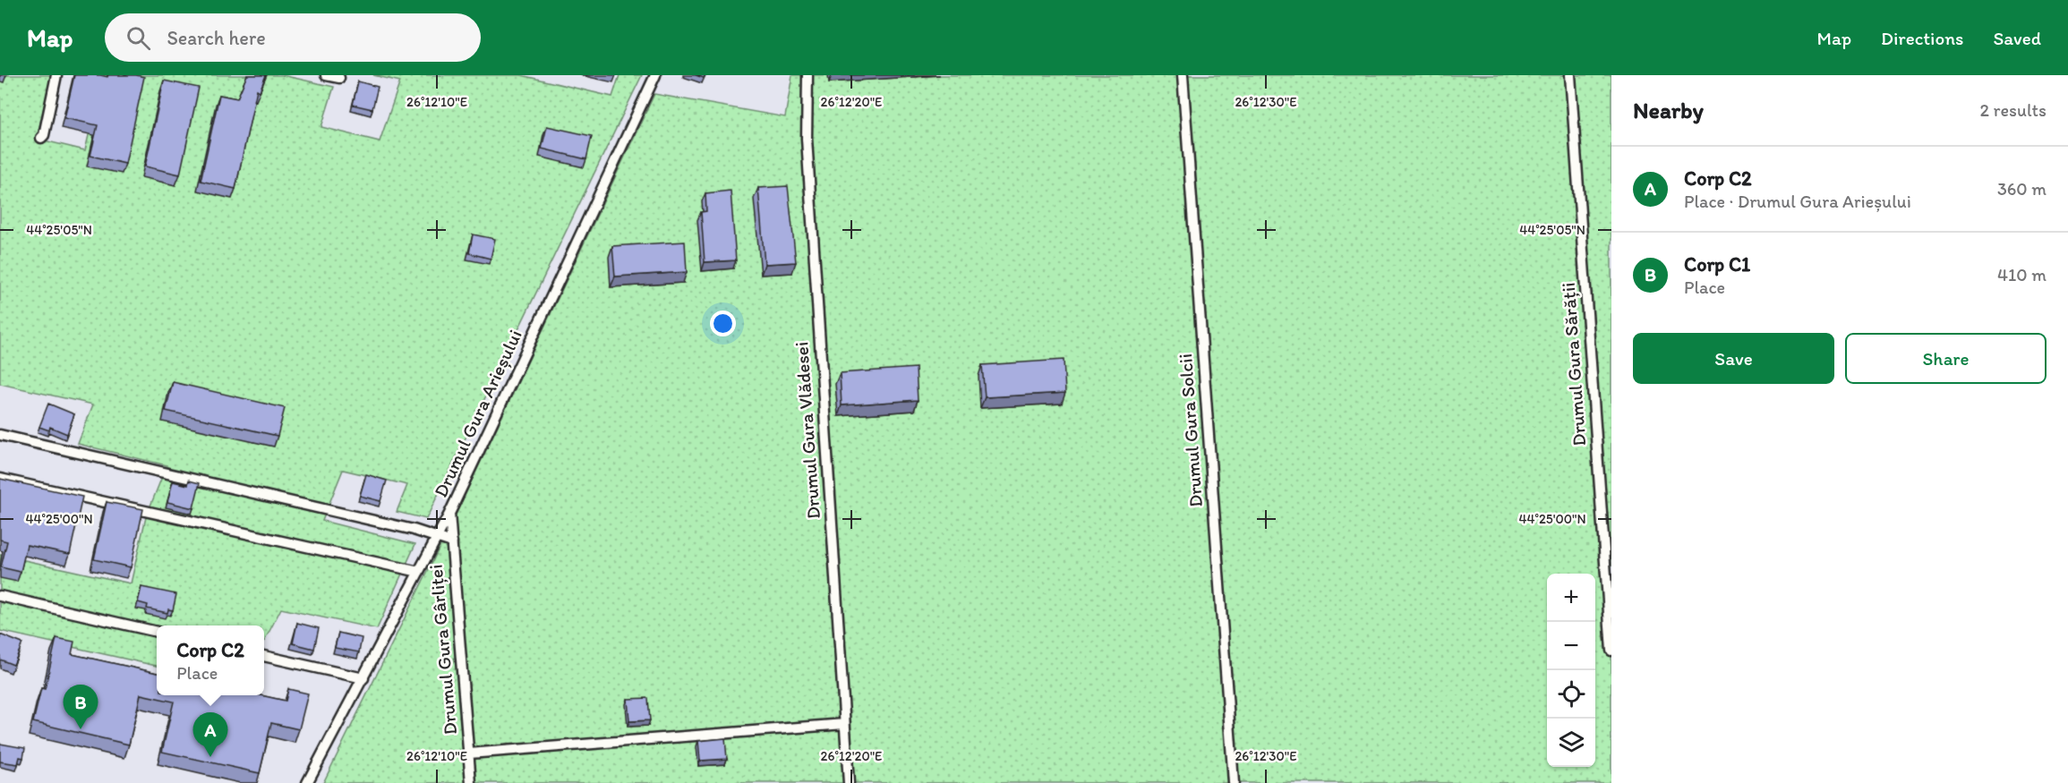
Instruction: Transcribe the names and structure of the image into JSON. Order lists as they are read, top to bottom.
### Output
{
  "streets": {
    "street": [
      "Drumul Gura Sărății",
      "Drumul Gura Arieșului",
      "Drumul Gura Vlădesei",
      "Drumul Gura Solcii",
      "Drumul Gura Gârliței"
    ]
  },
  "crossings": [
    ["Drumul Gura Arieșului", "Drumul Gura Gârliței"]
  ],
  "page": {
    "header": "Map",
    "search": "Search here",
    "nav": ["Map", "Directions", "Saved"],
    "heading": ["Nearby", "2 results"],
    "list": [
      {
        "mark": "A",
        "name": "Corp C2",
        "note": "Place · Drumul Gura Arieșului",
        "value": "360 m"
      },
      {
        "mark": "B",
        "name": "Corp C1",
        "note": "Place",
        "value": "410 m"
      }
    ],
    "buttons": ["Save", "Share"],
    "map_buttons": ["+", "−"],
    "popup": ["Corp C2", "Place"],
    "pins": ["B", "A"]
  },
  "coordinates": [
    "26°12'10\"E",
    "26°12'20\"E",
    "26°12'30\"E",
    "44°25'05\"N",
    "44°25'00\"N"
  ]
}
